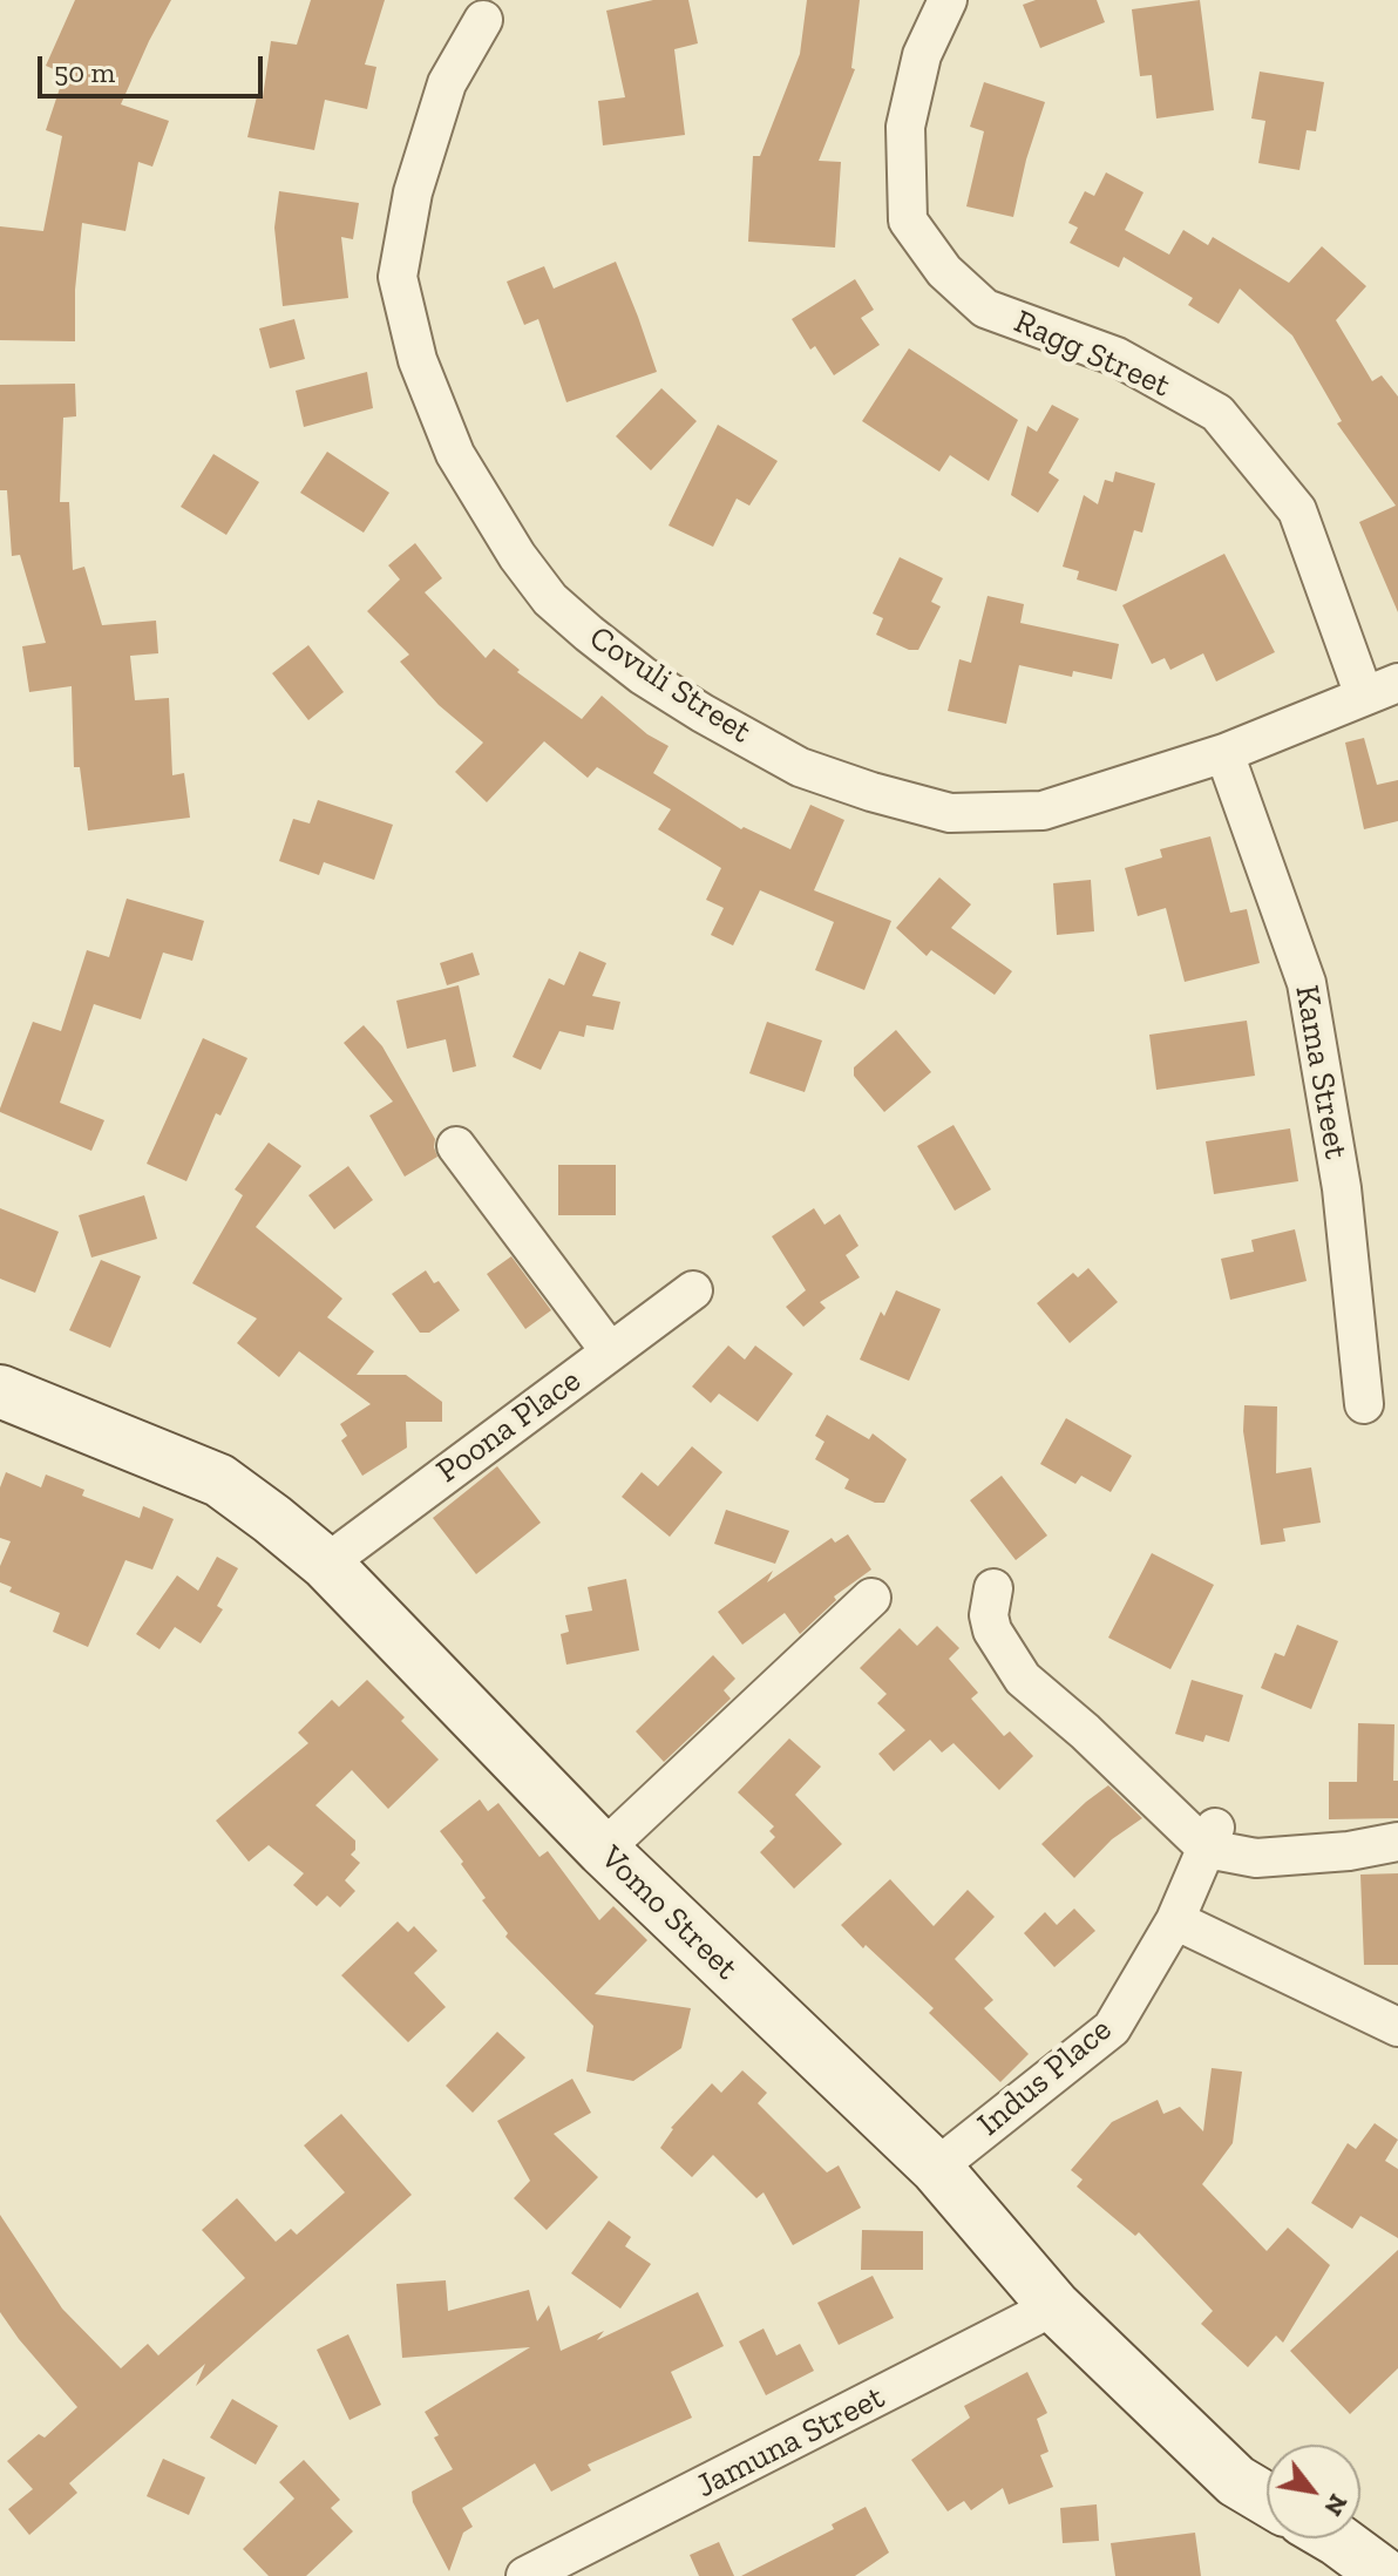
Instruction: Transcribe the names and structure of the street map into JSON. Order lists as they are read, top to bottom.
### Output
{
  "streets": {
    "main road": ["Vomo Street"],
    "street": [
      "Ragg Street",
      "Covuli Street",
      "Kama Street",
      "Poona Place",
      "Indus Place",
      "Jamuna Street"
    ]
  },
  "crossings": [
    ["Ragg Street", "Covuli Street"],
    ["Covuli Street", "Kama Street"],
    ["Poona Place", "Vomo Street"],
    ["Vomo Street", "Indus Place"],
    ["Vomo Street", "Jamuna Street"]
  ],
  "scale_bar": "50 m",
  "north": "bottom right"
}
